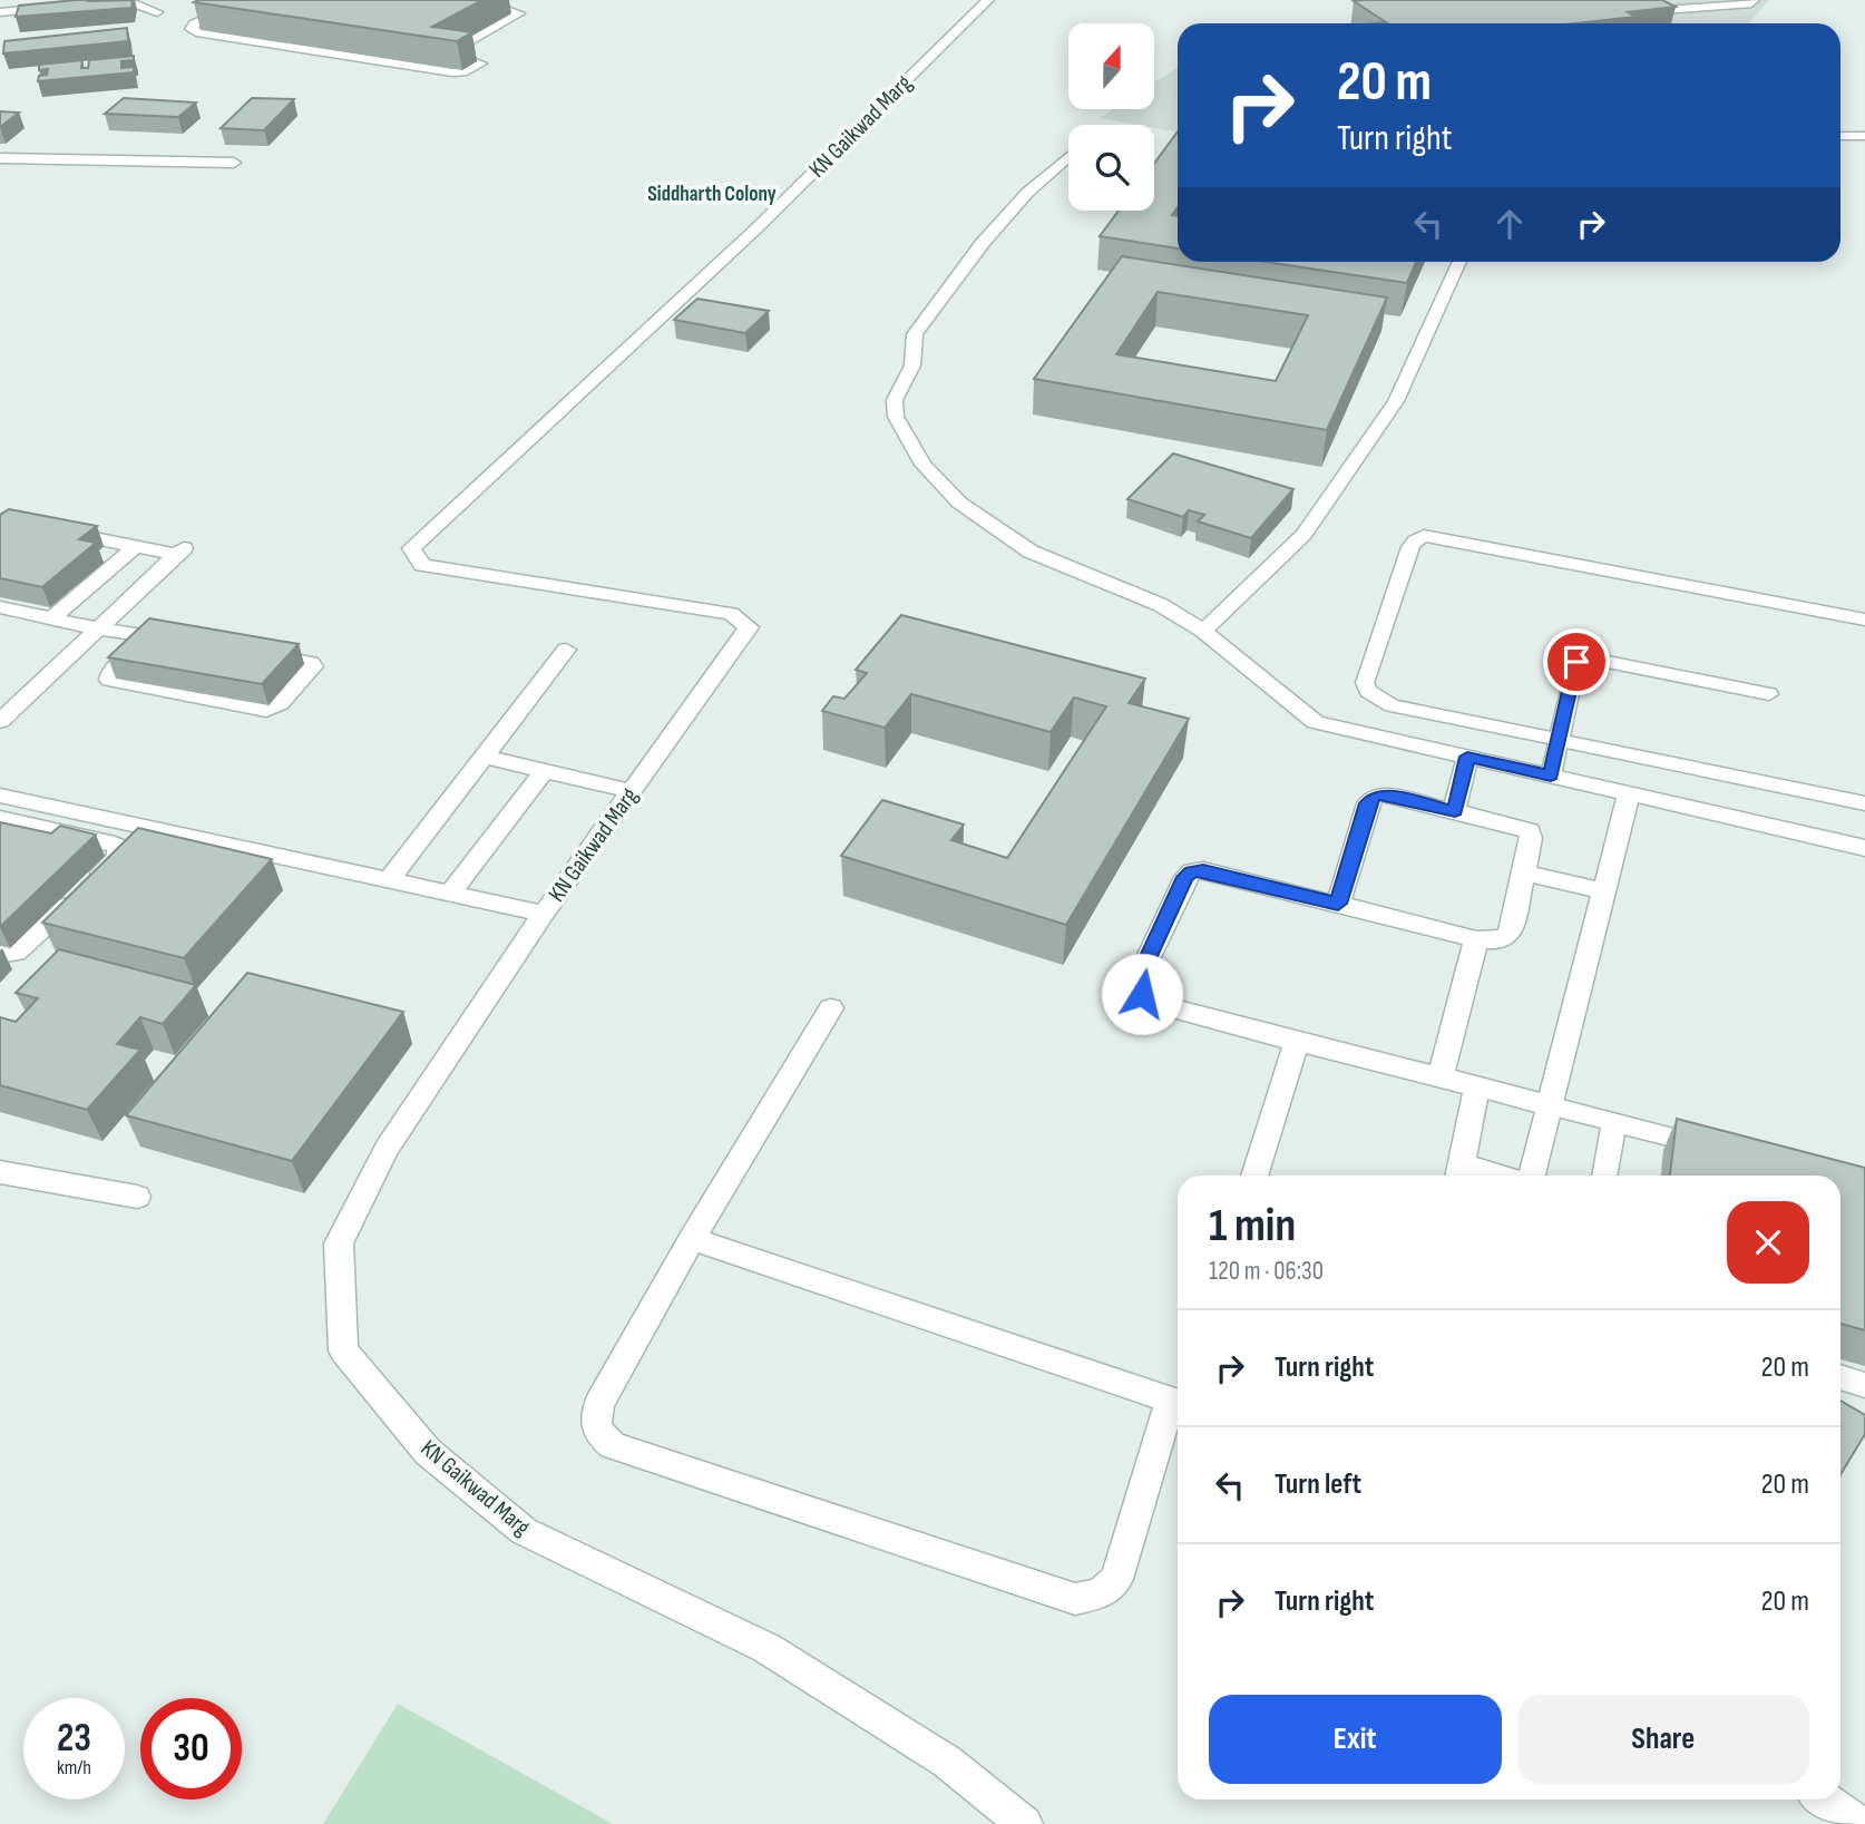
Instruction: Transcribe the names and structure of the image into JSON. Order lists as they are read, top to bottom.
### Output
{
  "streets": {
    "street": ["KN Gaikwad Marg"]
  },
  "districts": ["Siddharth Colony"],
  "north": "top",
  "page": {
    "turn": ["20 m", "Turn right"],
    "heading": ["1 min", "120 m · 06:30"],
    "list": [
      {
        "name": "Turn right",
        "value": "20 m"
      },
      {
        "name": "Turn left",
        "value": "20 m"
      },
      {
        "name": "Turn right",
        "value": "20 m"
      }
    ],
    "buttons": ["Exit", "Share"],
    "speed": "23 km/h",
    "limit": "30"
  }
}
